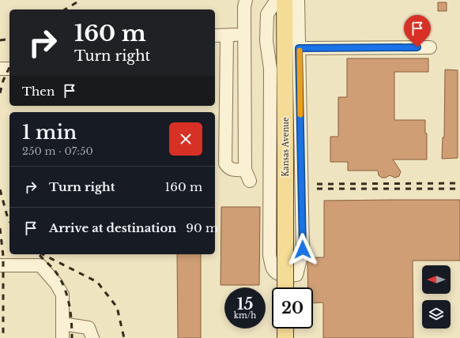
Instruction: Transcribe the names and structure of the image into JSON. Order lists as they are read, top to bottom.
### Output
{
  "streets": {
    "main road": ["Kansas Avenue"]
  },
  "north": "left",
  "page": {
    "turn": ["160 m", "Turn right"],
    "then": "Then",
    "heading": ["1 min", "250 m · 07:50"],
    "list": [
      {
        "name": "Turn right",
        "value": "160 m"
      },
      {
        "name": "Arrive at destination",
        "value": "90 m"
      }
    ],
    "speed": "15 km/h",
    "limit": "20"
  }
}
